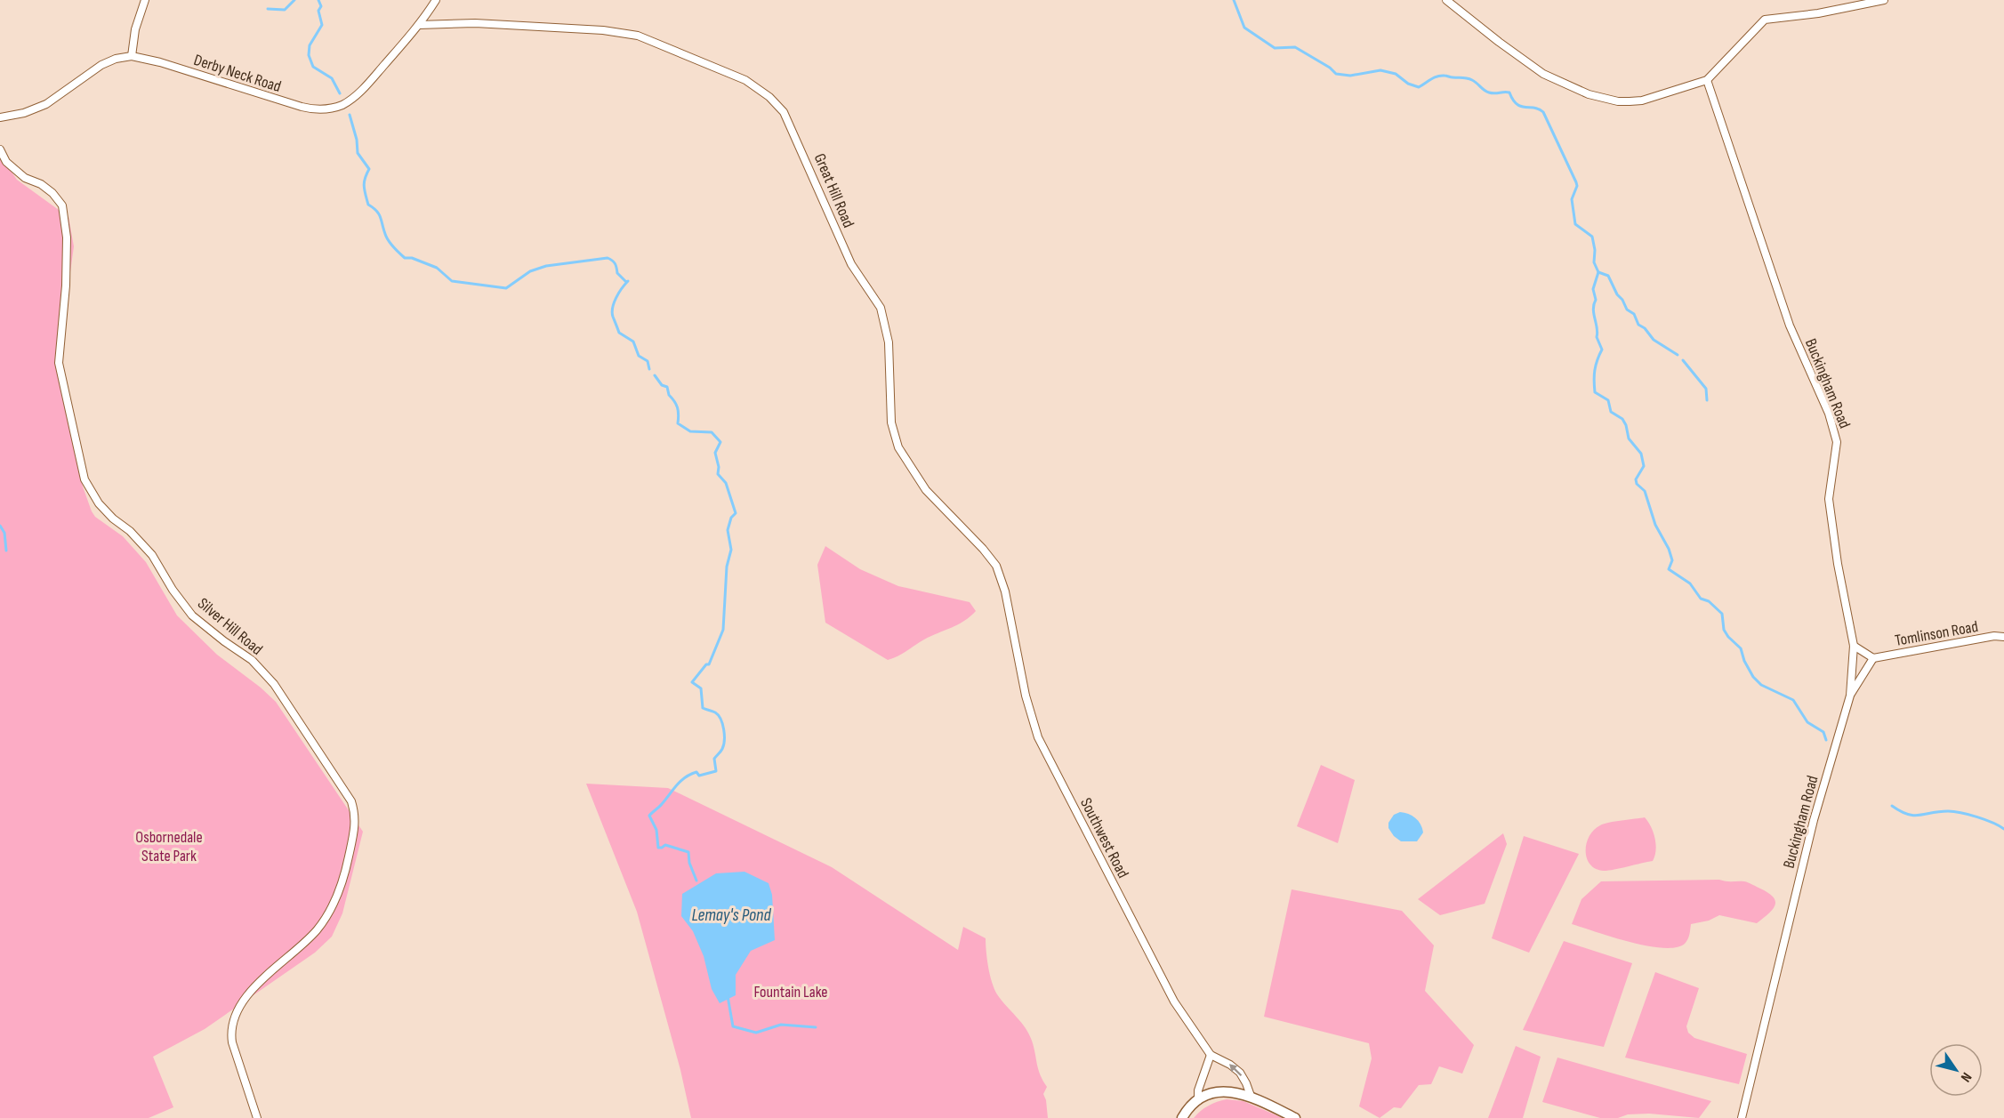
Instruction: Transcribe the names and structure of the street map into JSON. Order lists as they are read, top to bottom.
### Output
{
  "streets": {
    "street": [
      "Derby Neck Road",
      "Great Hill Road",
      "Buckingham Road",
      "Silver Hill Road",
      "Tomlinson Road",
      "Southwest Road"
    ]
  },
  "crossings": [
    ["Derby Neck Road", "Great Hill Road"],
    ["Great Hill Road", "Southwest Road"]
  ],
  "water": ["Lemay's Pond"],
  "parks": ["Osbornedale State Park", "Fountain Lake"],
  "north": "bottom right"
}
